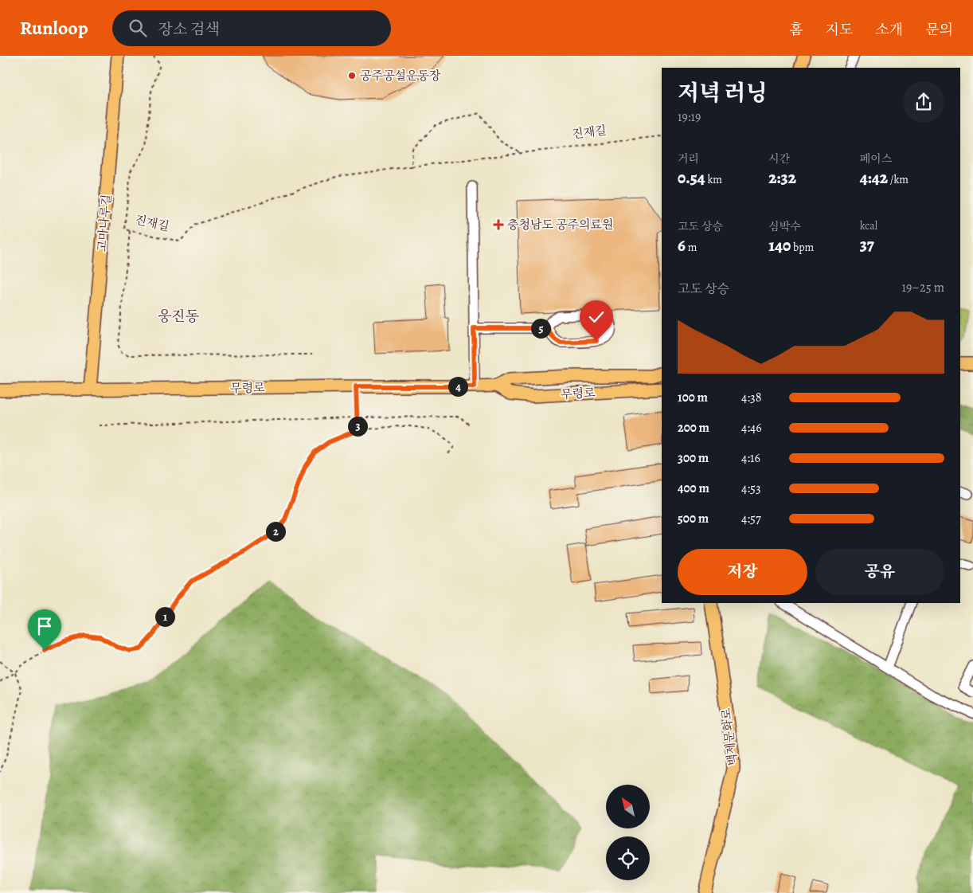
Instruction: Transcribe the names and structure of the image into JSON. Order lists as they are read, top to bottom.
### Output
{
  "streets": {
    "main road": ["고마나루길", "무령로", "백제문화로"],
    "path": ["진재길"]
  },
  "crossings": [
    ["고마나루길", "무령로"]
  ],
  "districts": ["웅진동"],
  "places": {
    "other": ["공주공설운동장"],
    "health": ["충청남도 공주의료원"]
  },
  "north": "top left",
  "page": {
    "header": "Runloop",
    "search": "장소 검색",
    "nav": [
      "홈",
      "지도",
      "소개",
      "문의"
    ],
    "heading": ["저녁 러닝", "19:19"],
    "stats": [
      ["거리", "0.54 km"],
      ["시간", "2:32"],
      ["페이스", "4:42 /km"],
      ["고도 상승", "6 m"],
      ["심박수", "140 bpm"],
      ["kcal", "37"]
    ],
    "chart": ["고도 상승", "19–25 m"],
    "pins": [
      "5",
      "4",
      "3",
      "2",
      "1"
    ],
    "list": [
      {
        "name": "100 m",
        "note": "4:38"
      },
      {
        "name": "200 m",
        "note": "4:46"
      },
      {
        "name": "300 m",
        "note": "4:16"
      },
      {
        "name": "400 m",
        "note": "4:53"
      },
      {
        "name": "500 m",
        "note": "4:57"
      }
    ],
    "buttons": ["저장", "공유"]
  }
}
